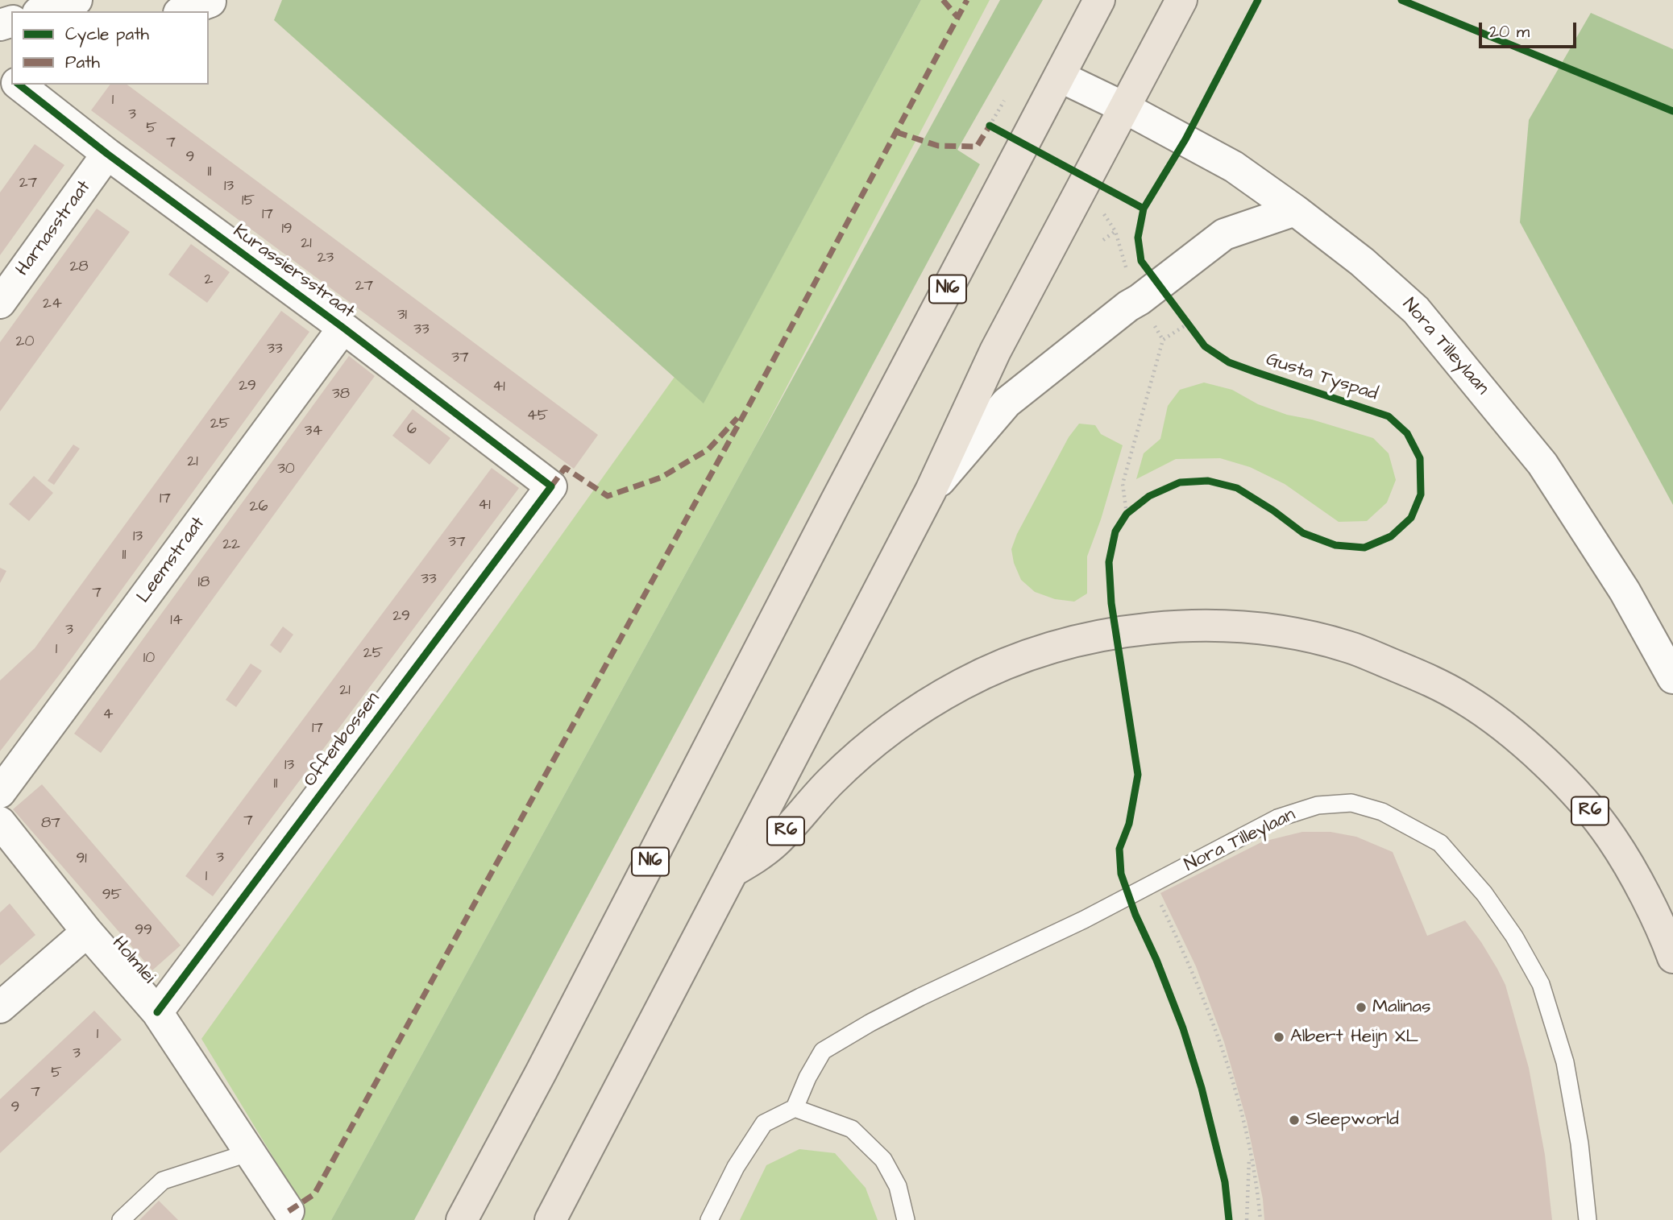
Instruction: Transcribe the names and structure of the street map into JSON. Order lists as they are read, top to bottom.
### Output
{
  "streets": {
    "main road": ["N16", "R6"],
    "street": [
      "Harnasstraat",
      "Kurassiersstraat",
      "Nora Tilleylaan",
      "Leemstraat",
      "Offenbossen",
      "Holmlei"
    ],
    "cycle path": ["Gusta Tyspad"]
  },
  "crossings": [
    ["Harnasstraat", "Kurassiersstraat"],
    ["Kurassiersstraat", "Leemstraat"],
    ["Kurassiersstraat", "Offenbossen"],
    ["N16", "Nora Tilleylaan"],
    ["Offenbossen", "Holmlei"]
  ],
  "places": ["Malinas", "Albert Heijn XL", "Sleepworld"],
  "house_numbers": [
    "1",
    "3",
    "5",
    "7",
    "9",
    "11",
    "27",
    "13",
    "15",
    "17",
    "19",
    "21",
    "23",
    "28",
    "2",
    "27",
    "24",
    "31",
    "33",
    "20",
    "33",
    "37",
    "29",
    "41",
    "38",
    "45",
    "25",
    "6",
    "34",
    "21",
    "30",
    "17",
    "41",
    "26",
    "13",
    "37",
    "22",
    "11",
    "33",
    "18",
    "7",
    "29",
    "14",
    "3",
    "1",
    "25",
    "10",
    "21",
    "4",
    "17",
    "13",
    "11",
    "7",
    "87",
    "3",
    "91",
    "1",
    "95",
    "99",
    "1",
    "3",
    "5",
    "7",
    "9"
  ],
  "legend": ["Cycle path", "Path"],
  "scale_bar": "20 m"
}
